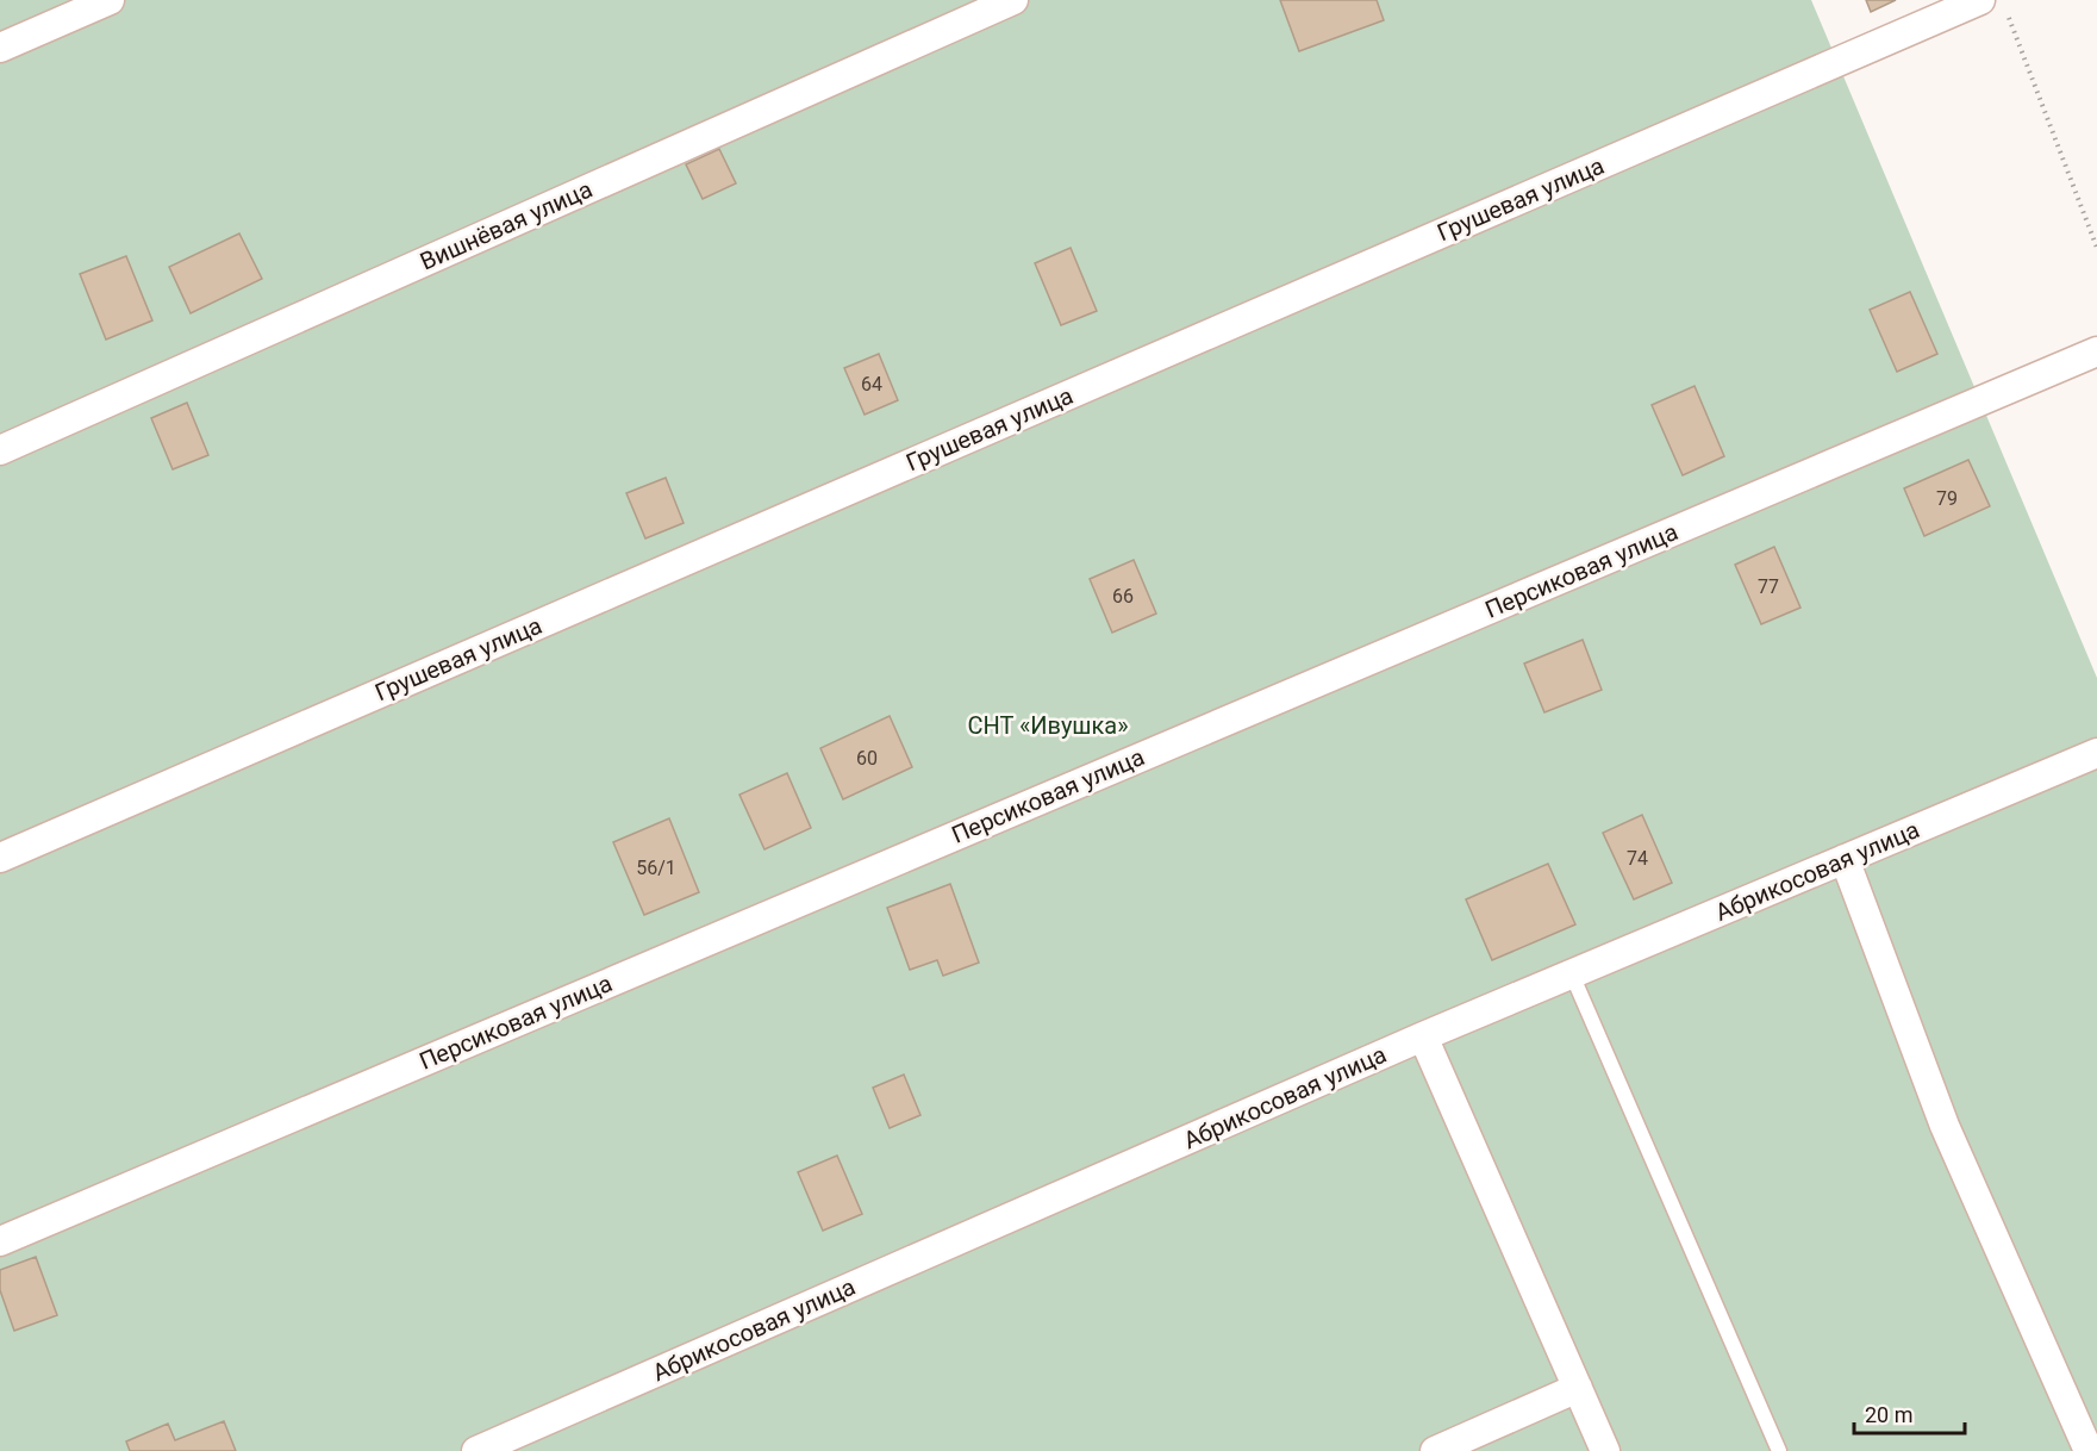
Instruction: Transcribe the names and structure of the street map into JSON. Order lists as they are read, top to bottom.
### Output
{
  "streets": {
    "street": [
      "Грушевая улица",
      "Вишнёвая улица",
      "Персиковая улица",
      "Абрикосовая улица"
    ]
  },
  "parks": ["СНТ «Ивушка»"],
  "house_numbers": [
    "64",
    "79",
    "77",
    "66",
    "60",
    "74",
    "56/1"
  ],
  "scale_bar": "20 m"
}
